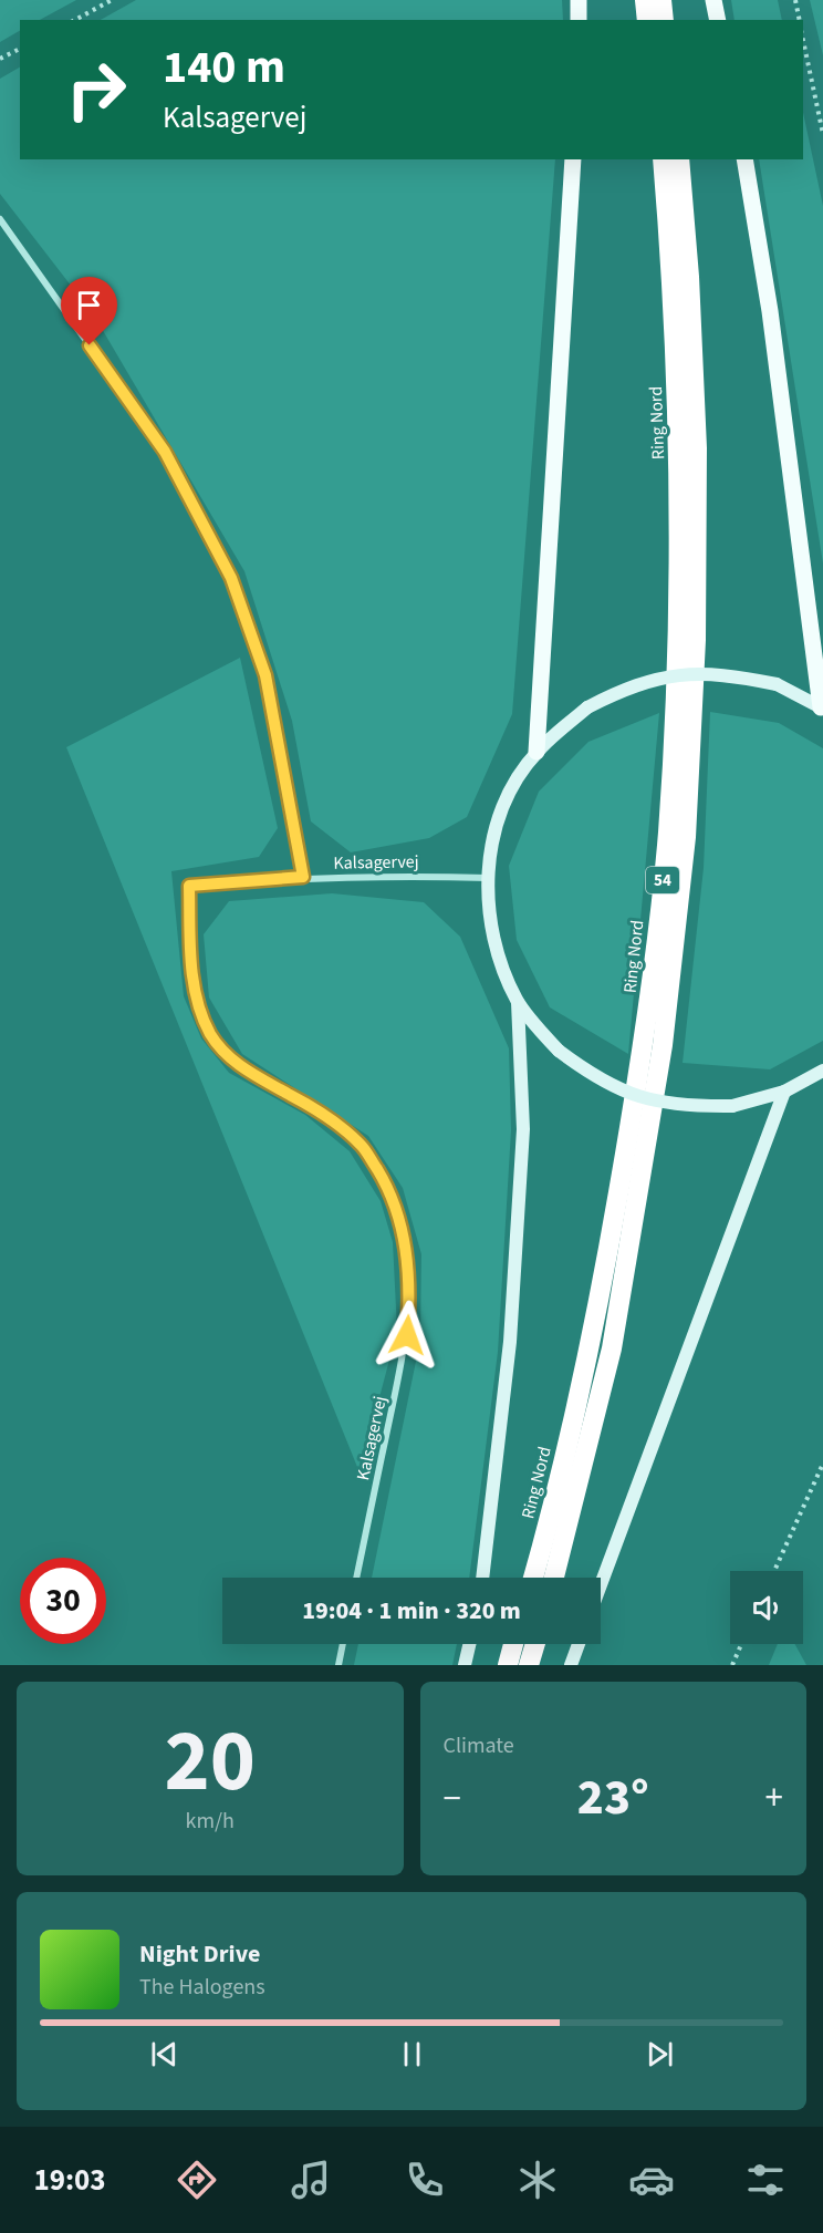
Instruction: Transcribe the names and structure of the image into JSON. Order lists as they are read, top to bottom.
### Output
{
  "streets": {
    "highway": ["Ring Nord", "54"],
    "street": ["Kalsagervej"]
  },
  "page": {
    "turn": ["140 m", "Kalsagervej"],
    "limit": "30",
    "trip": "19:04 · 1 min · 320 m",
    "tile": [
      ["20", "km/h"],
      "Climate"
    ],
    "heat": ["−", "23°", "+"],
    "song": ["Night Drive", "The Halogens"],
    "tabs": "19:03"
  }
}
